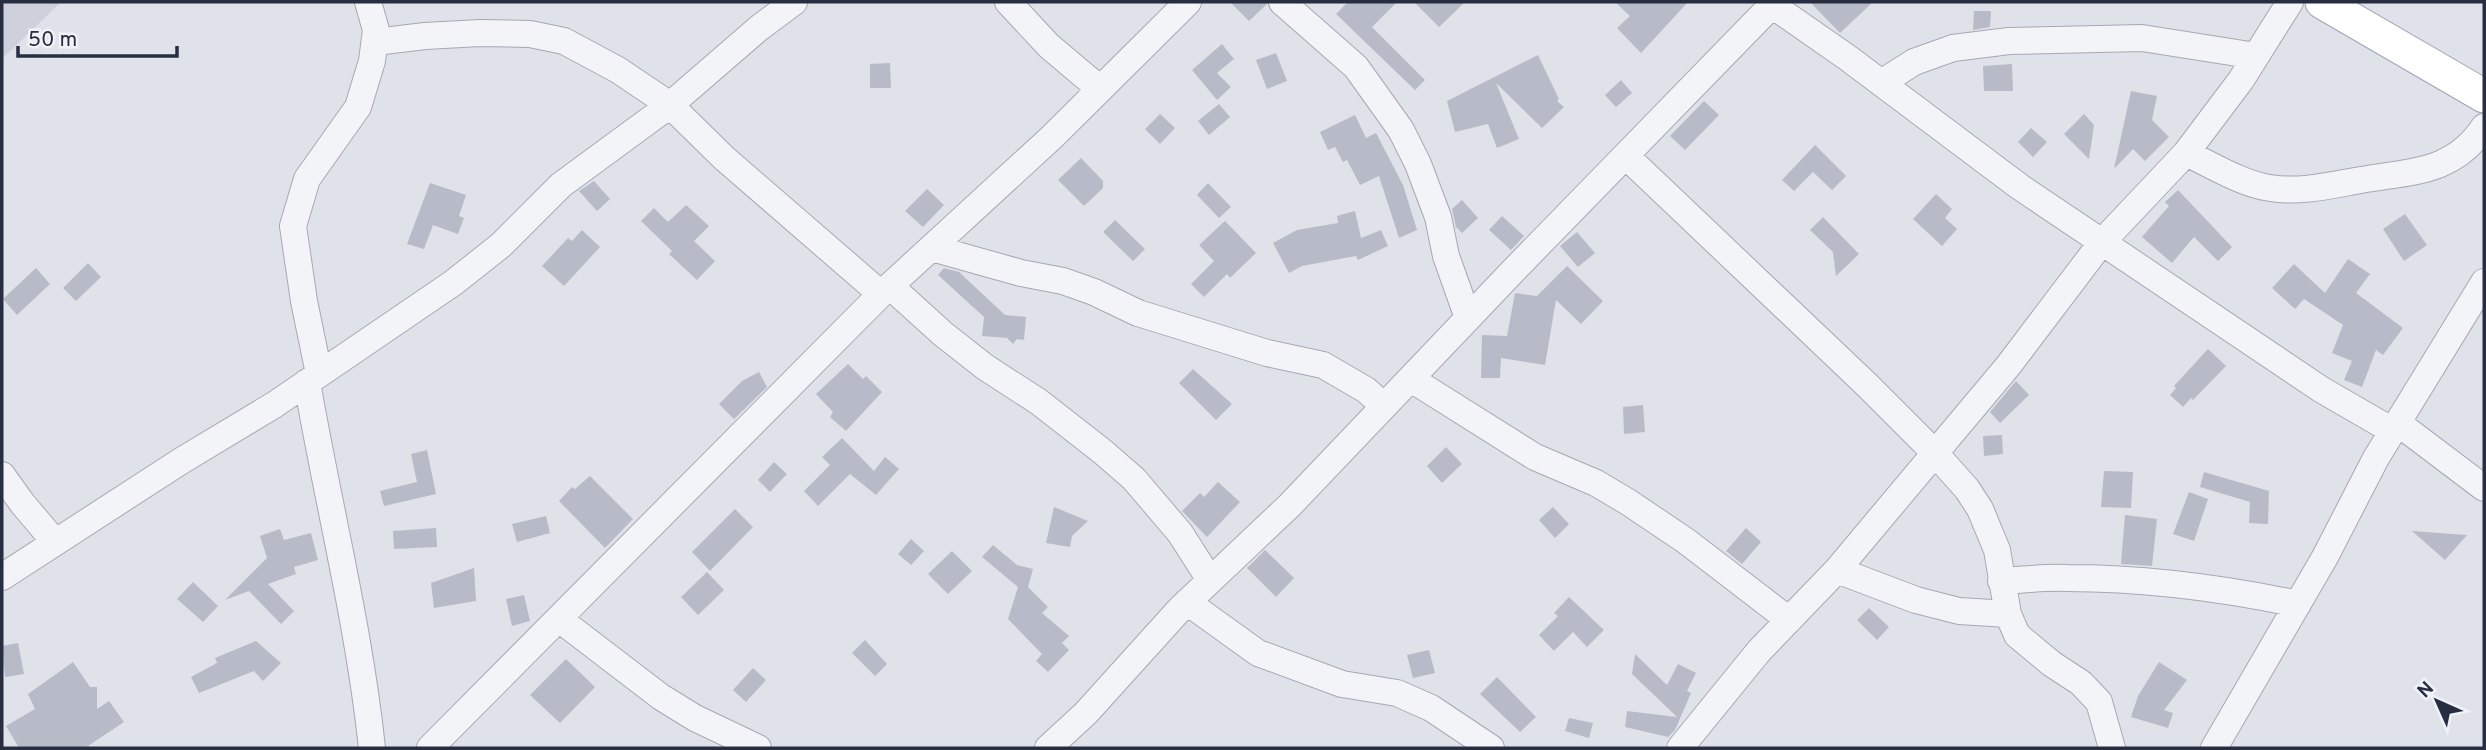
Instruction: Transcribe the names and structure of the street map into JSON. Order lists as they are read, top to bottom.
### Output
{
  "scale_bar": "50 m",
  "north": "top left"
}
